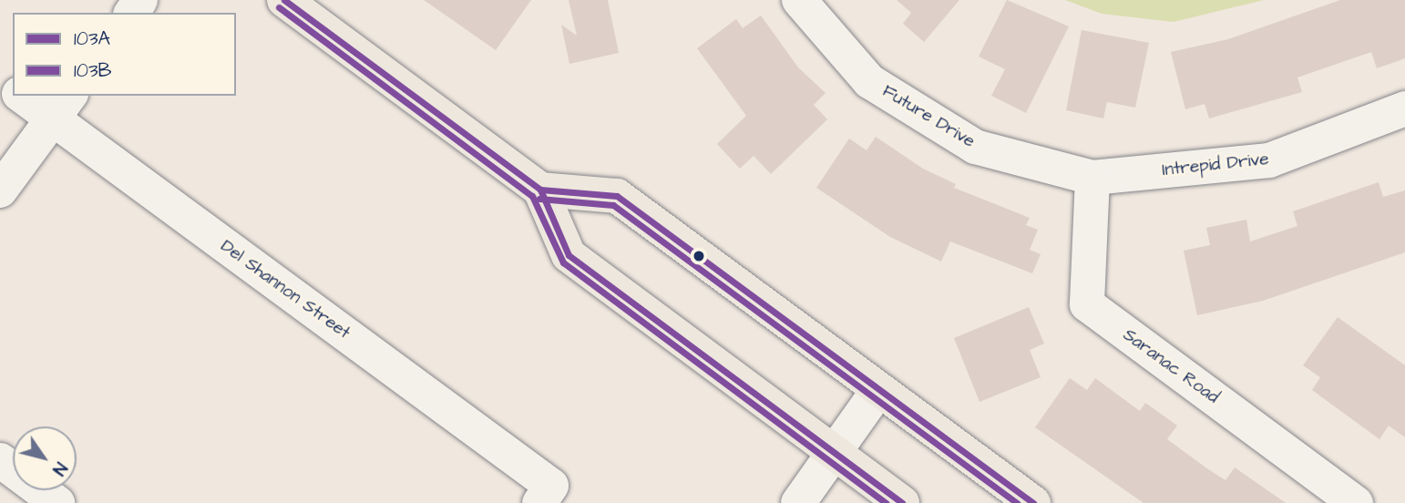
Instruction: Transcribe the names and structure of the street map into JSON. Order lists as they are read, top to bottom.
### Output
{
  "streets": {
    "street": [
      "Future Drive",
      "Intrepid Drive",
      "Del Shannon Street",
      "Saranac Road"
    ]
  },
  "crossings": [
    ["Future Drive", "Intrepid Drive"],
    ["Future Drive", "Saranac Road"],
    ["Intrepid Drive", "Saranac Road"]
  ],
  "lines": ["transit line 103A", "transit line 103B"],
  "legend": ["103A", "103B"],
  "north": "bottom right"
}
